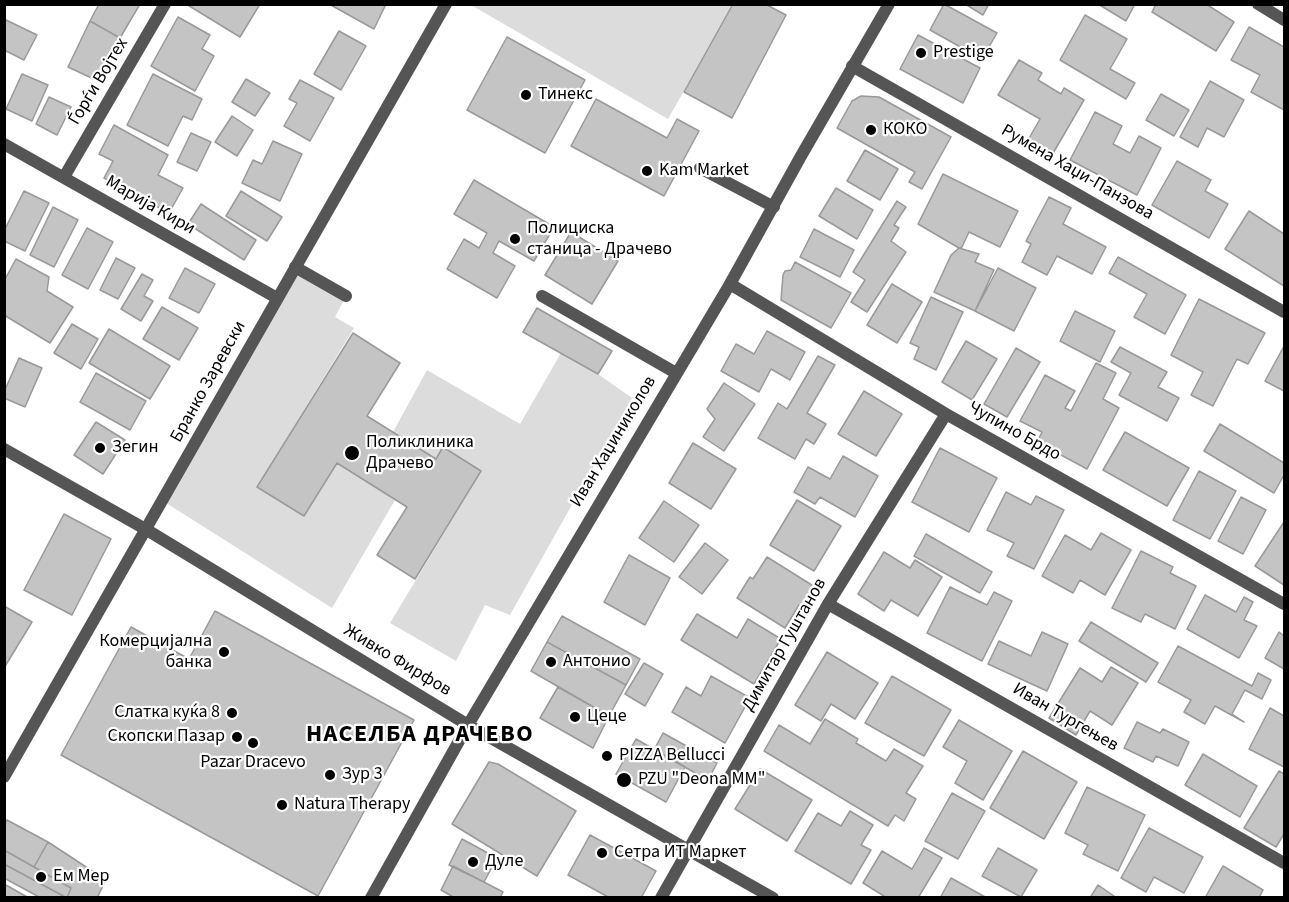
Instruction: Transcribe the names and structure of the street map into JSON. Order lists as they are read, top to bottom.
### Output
{
  "streets": {
    "street": [
      "Ѓорѓи Војтех",
      "Румена Хаџи-Панзова",
      "Марија Кири",
      "Бранко Заревски",
      "Чупино Брдо",
      "Иван Хаџиниколов",
      "Димитар Гуштанов",
      "Живко Фирфов",
      "Иван Тургењев"
    ]
  },
  "crossings": [
    ["Ѓорѓи Војтех", "Марија Кири"],
    ["Румена Хаџи-Панзова", "Иван Хаџиниколов"],
    ["Марија Кири", "Бранко Заревски"],
    ["Бранко Заревски", "Живко Фирфов"],
    ["Чупино Брдо", "Иван Хаџиниколов"],
    ["Чупино Брдо", "Димитар Гуштанов"],
    ["Иван Хаџиниколов", "Живко Фирфов"],
    ["Димитар Гуштанов", "Живко Фирфов"],
    ["Димитар Гуштанов", "Иван Тургењев"]
  ],
  "districts": ["НАСЕЛБА ДРАЧЕВО"],
  "places": [
    "Prestige",
    "Тинекс",
    "КОКО",
    "Kam Market",
    "Полициска станица - Драчево",
    "Зегин",
    "Поликлиника Драчево",
    "Комерцијална банка",
    "Антонио",
    "Слатка куќа 8",
    "Цеце",
    "Скопски Пазар",
    "Pazar Dracevo",
    "PIZZA Bellucci",
    "Зур 3",
    "PZU \"Deona MM\"",
    "Natura Therapy",
    "Сетра ИТ Маркет",
    "Дуле",
    "Ем Мер"
  ]
}
